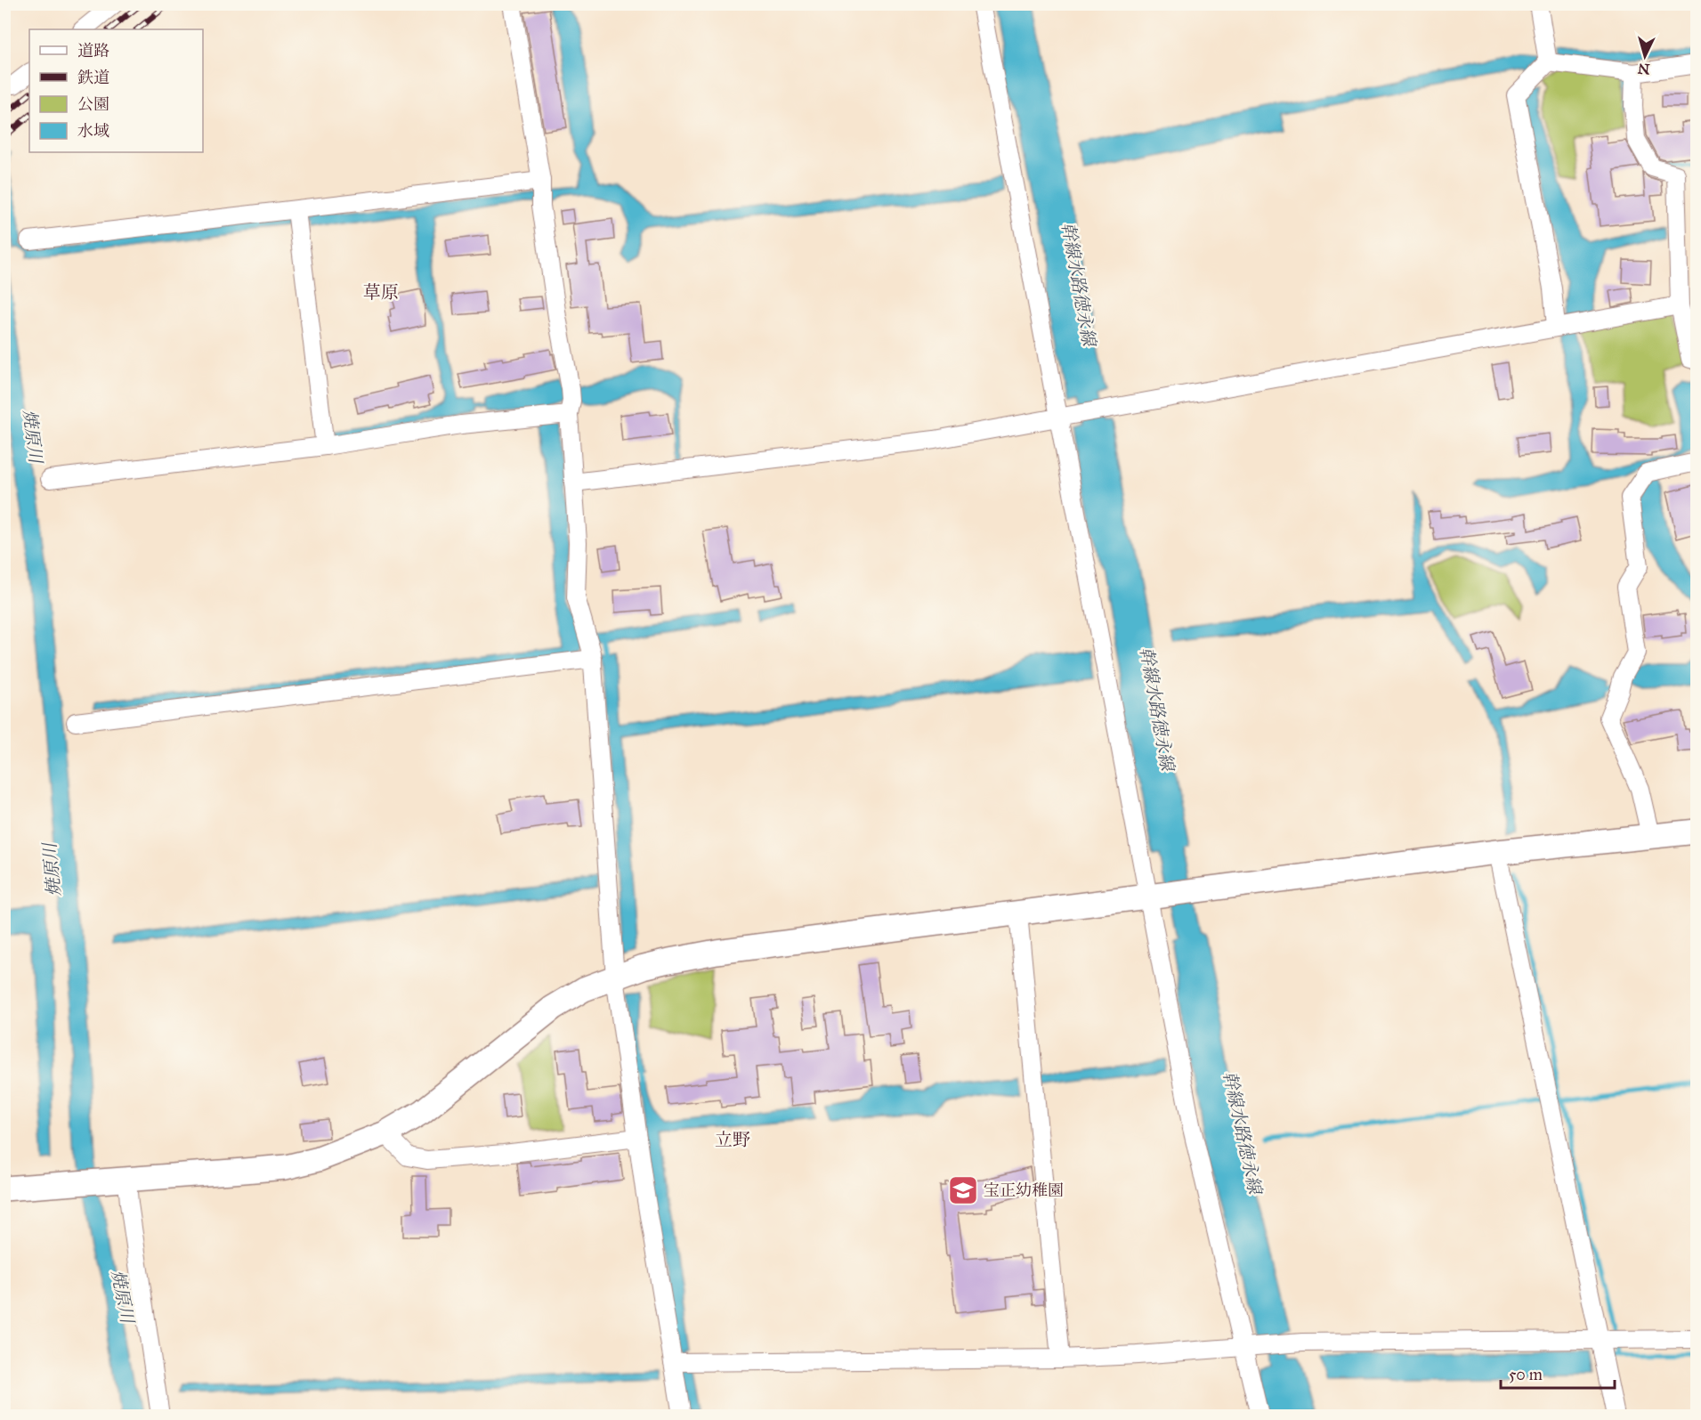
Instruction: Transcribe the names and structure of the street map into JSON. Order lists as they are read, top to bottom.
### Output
{
  "districts": ["草原", "立野"],
  "water": ["幹線水路徳永線", "焼原川"],
  "places": {
    "school or university": ["宝正幼稚園"]
  },
  "legend": [
    "道路",
    "鉄道",
    "公園",
    "水域"
  ],
  "scale_bar": "50 m",
  "north": "bottom"
}
